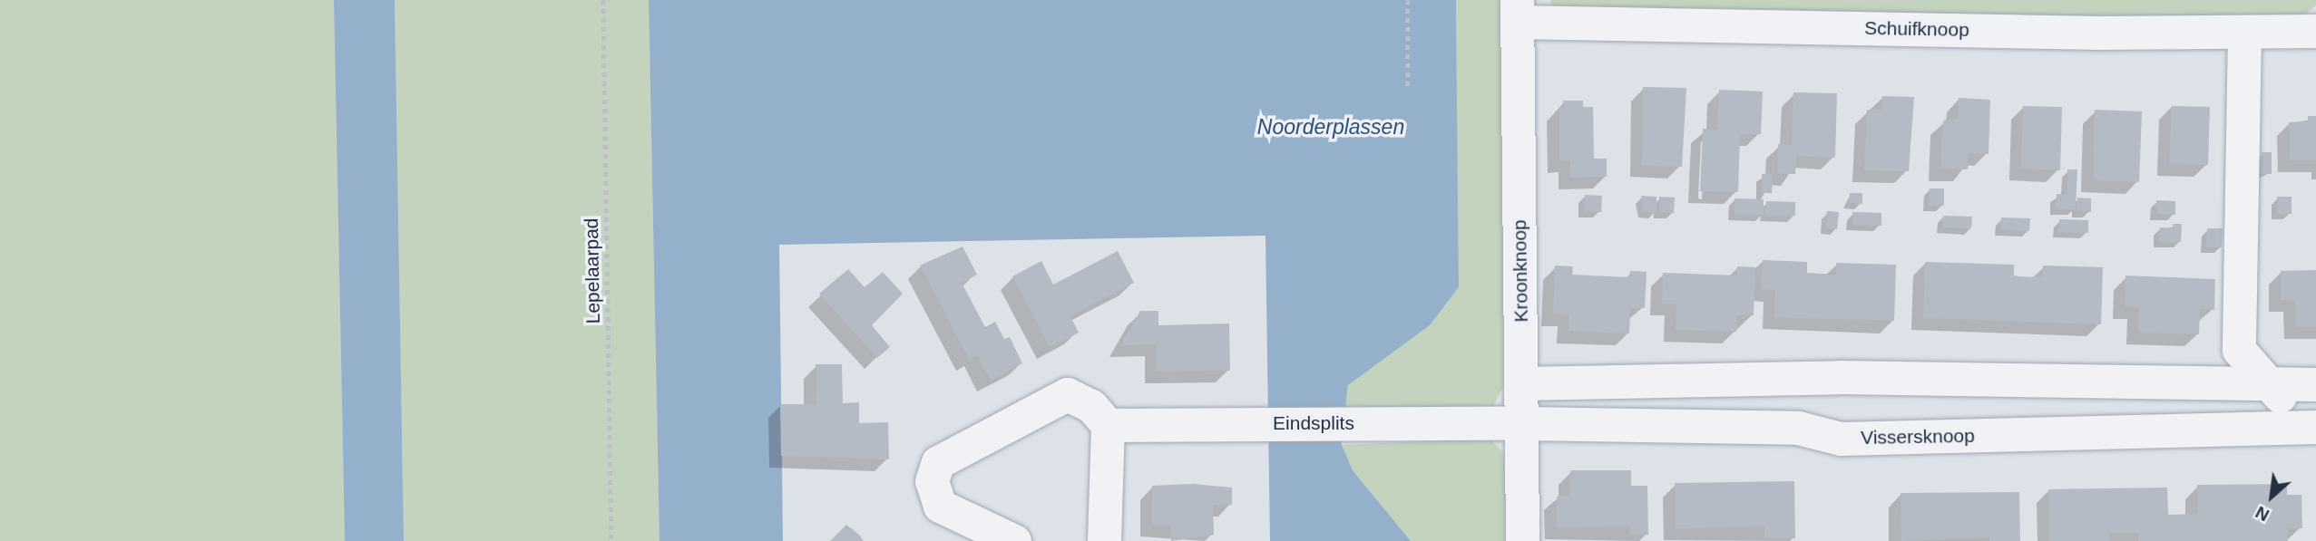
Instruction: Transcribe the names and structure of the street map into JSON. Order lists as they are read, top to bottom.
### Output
{
  "streets": {
    "street": [
      "Schuifknoop",
      "Kroonknoop",
      "Eindsplits",
      "Vissersknoop"
    ],
    "path": ["Lepelaarpad"]
  },
  "crossings": [
    ["Schuifknoop", "Kroonknoop"],
    ["Kroonknoop", "Eindsplits"],
    ["Kroonknoop", "Vissersknoop"],
    ["Eindsplits", "Vissersknoop"]
  ],
  "water": ["Noorderplassen"],
  "north": "bottom left"
}
